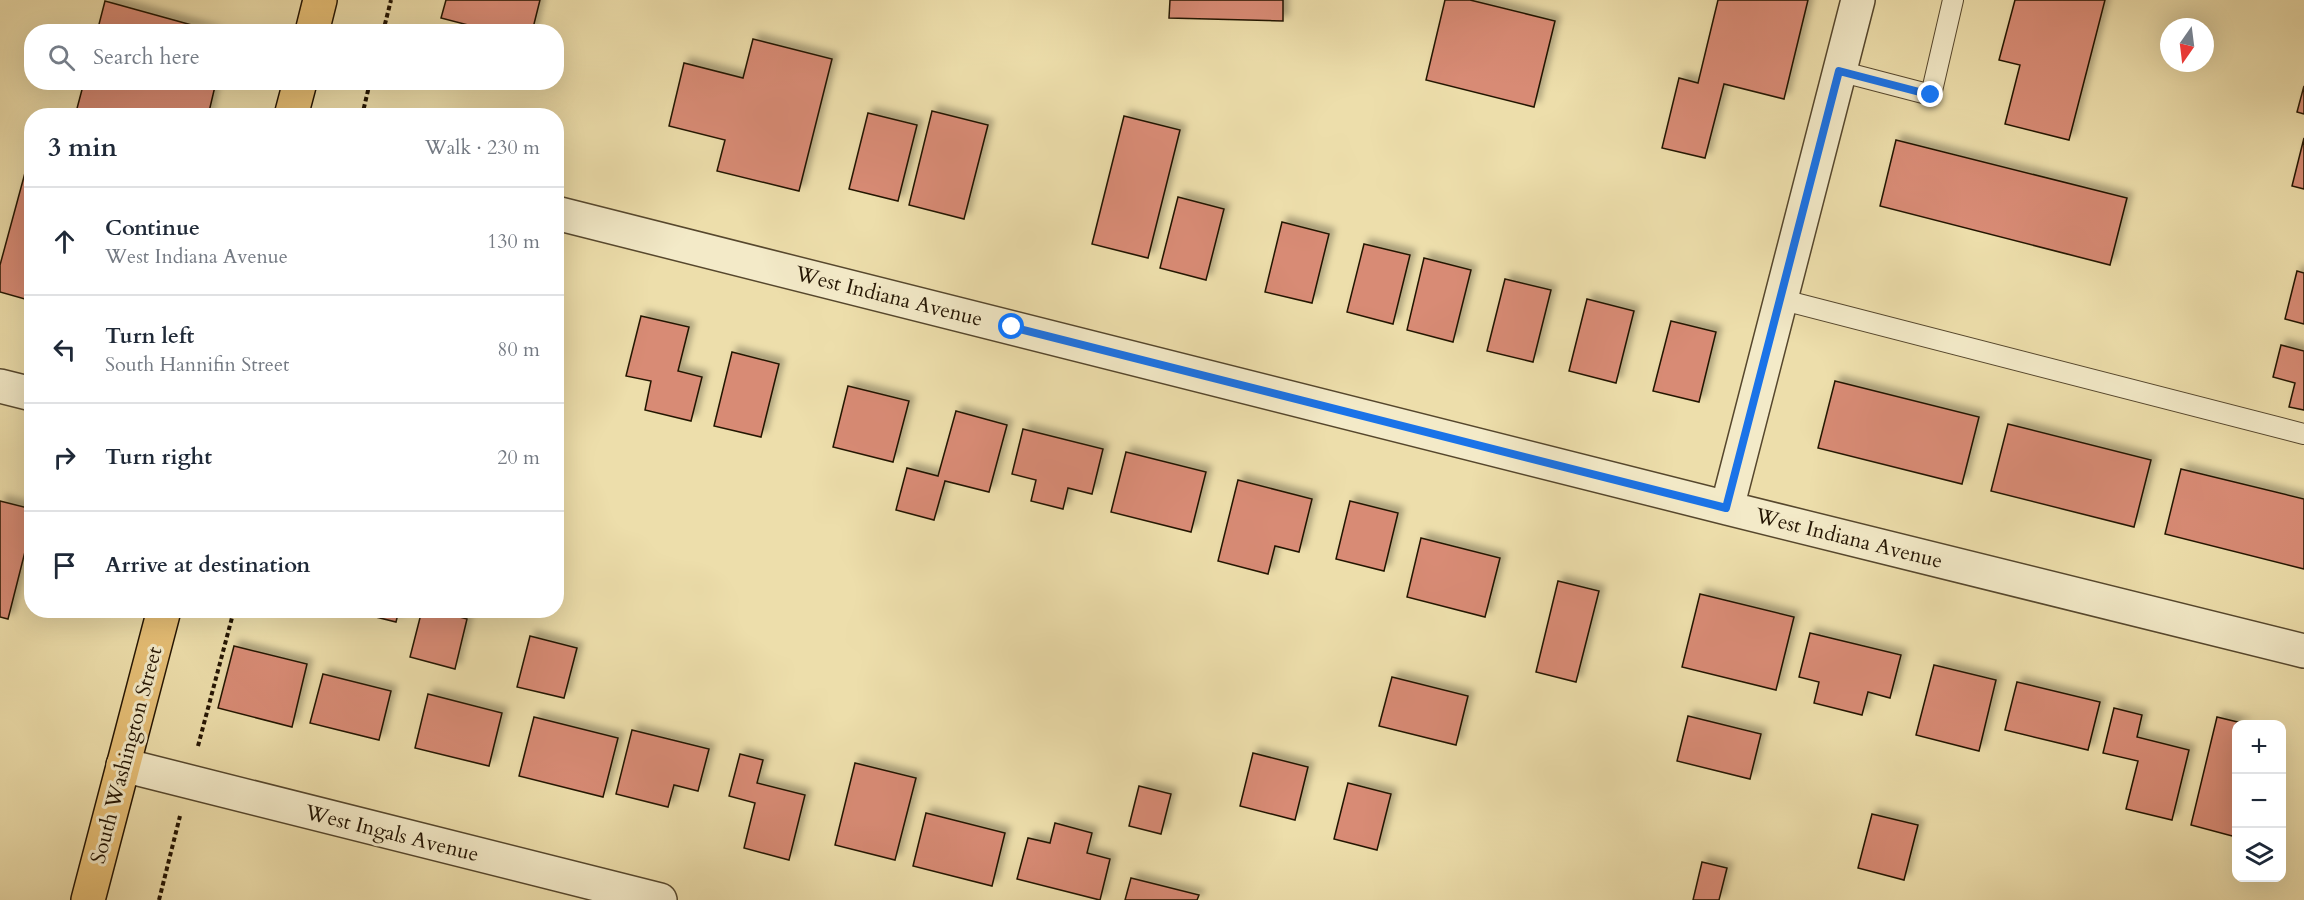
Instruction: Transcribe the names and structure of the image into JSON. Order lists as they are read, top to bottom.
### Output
{
  "streets": {
    "main road": ["South Washington Street"],
    "street": ["West Indiana Avenue", "West Ingals Avenue"]
  },
  "crossings": [
    ["South Washington Street", "West Ingals Avenue"]
  ],
  "north": "bottom",
  "page": {
    "search": "Search here",
    "heading": ["3 min", "Walk · 230 m"],
    "list": [
      ["Continue", "West Indiana Avenue", "130 m"],
      ["Turn left", "South Hannifin Street", "80 m"],
      ["Turn right", "20 m"],
      "Arrive at destination"
    ],
    "map_buttons": ["+", "−"]
  }
}
